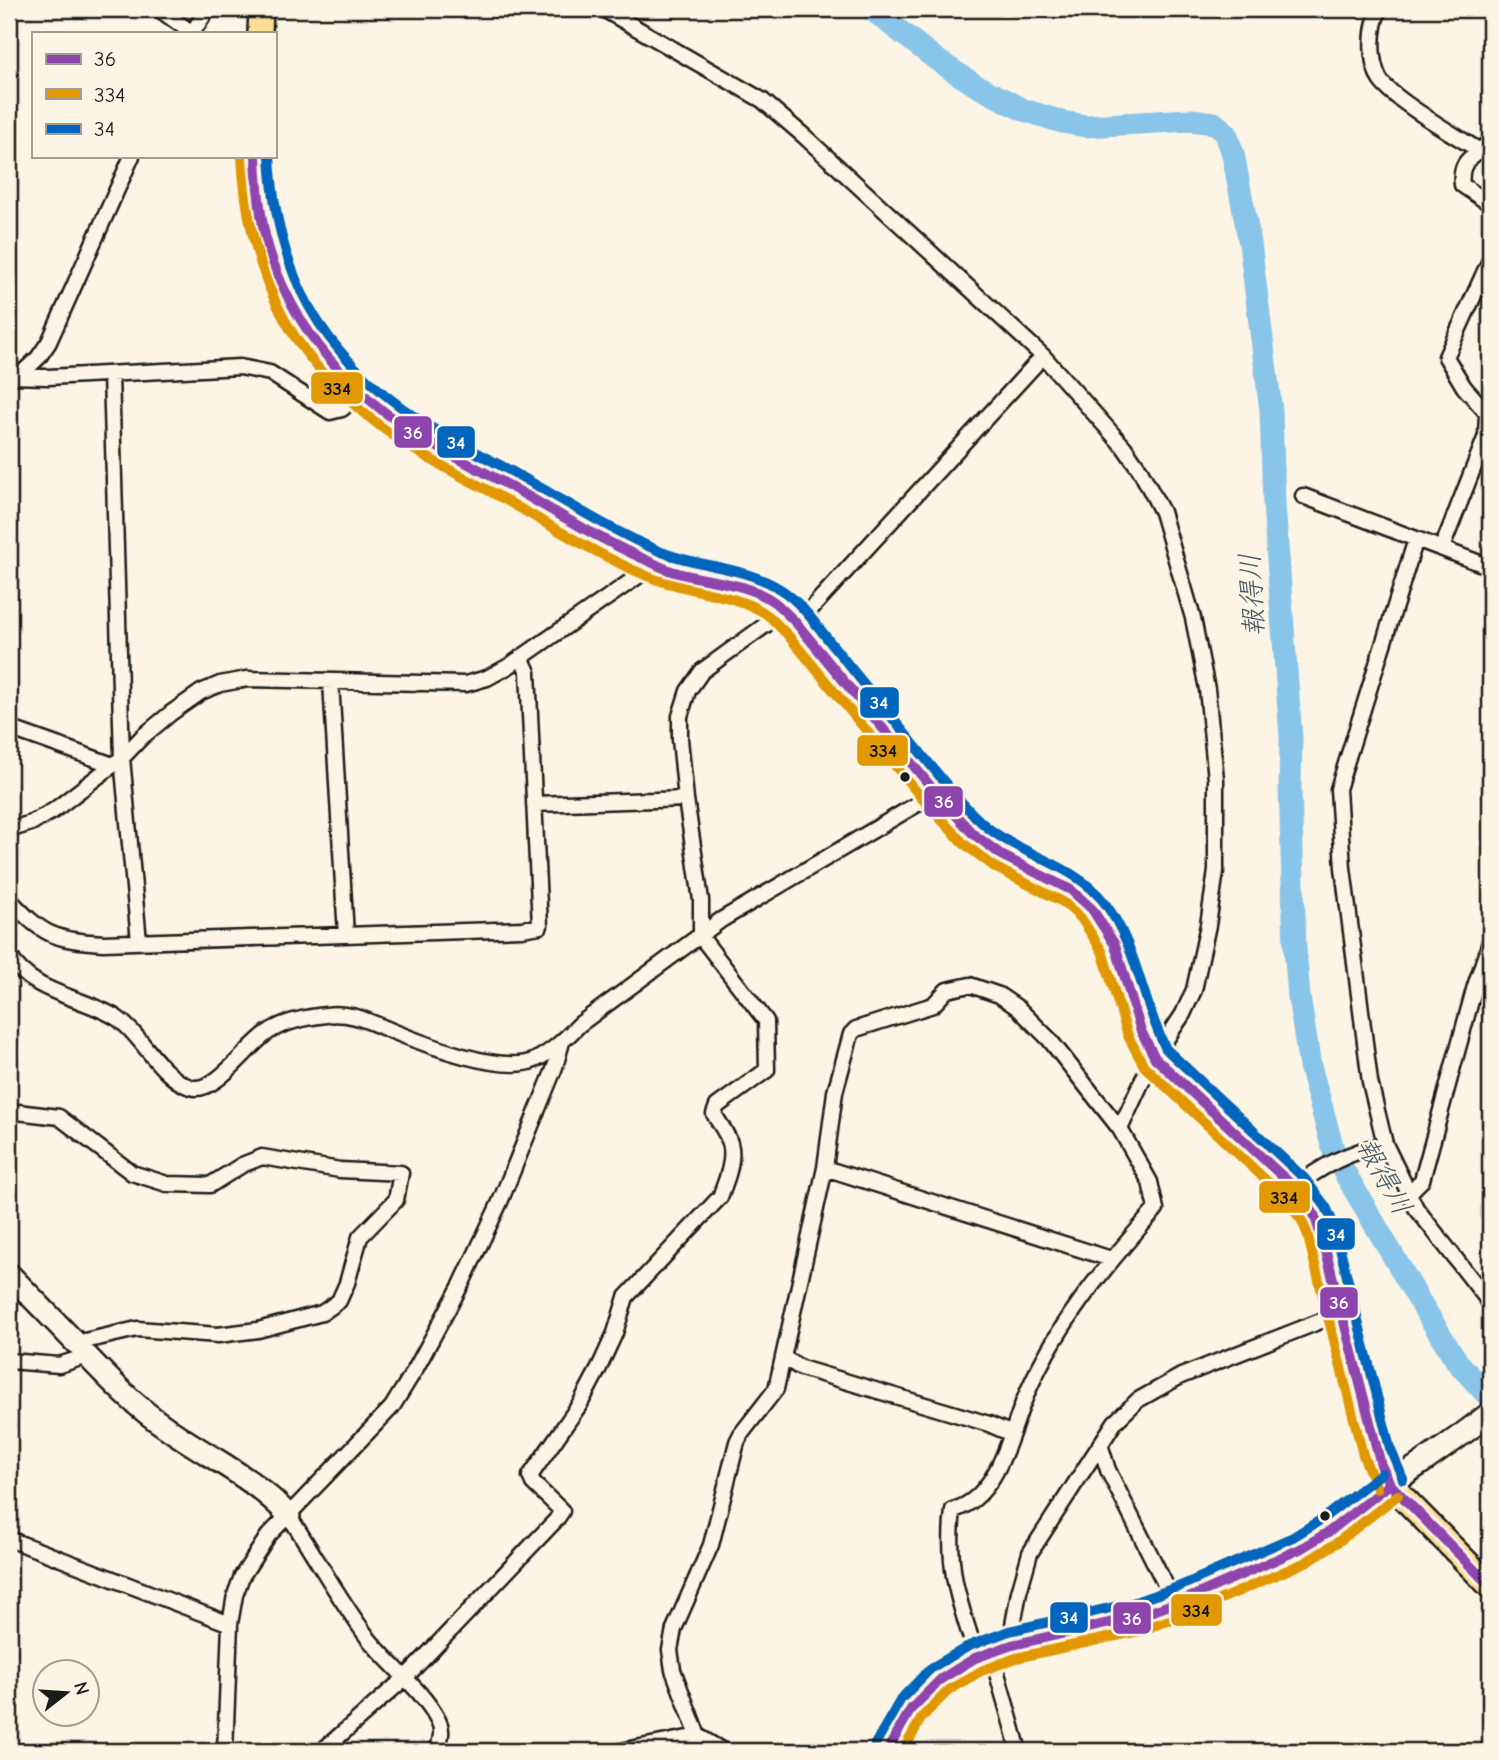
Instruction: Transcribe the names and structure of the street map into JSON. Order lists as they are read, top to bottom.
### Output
{
  "water": ["報得川"],
  "lines": ["transit line 36", "transit line 334", "transit line 34"],
  "legend": ["36", "334", "34"],
  "north": "right"
}
